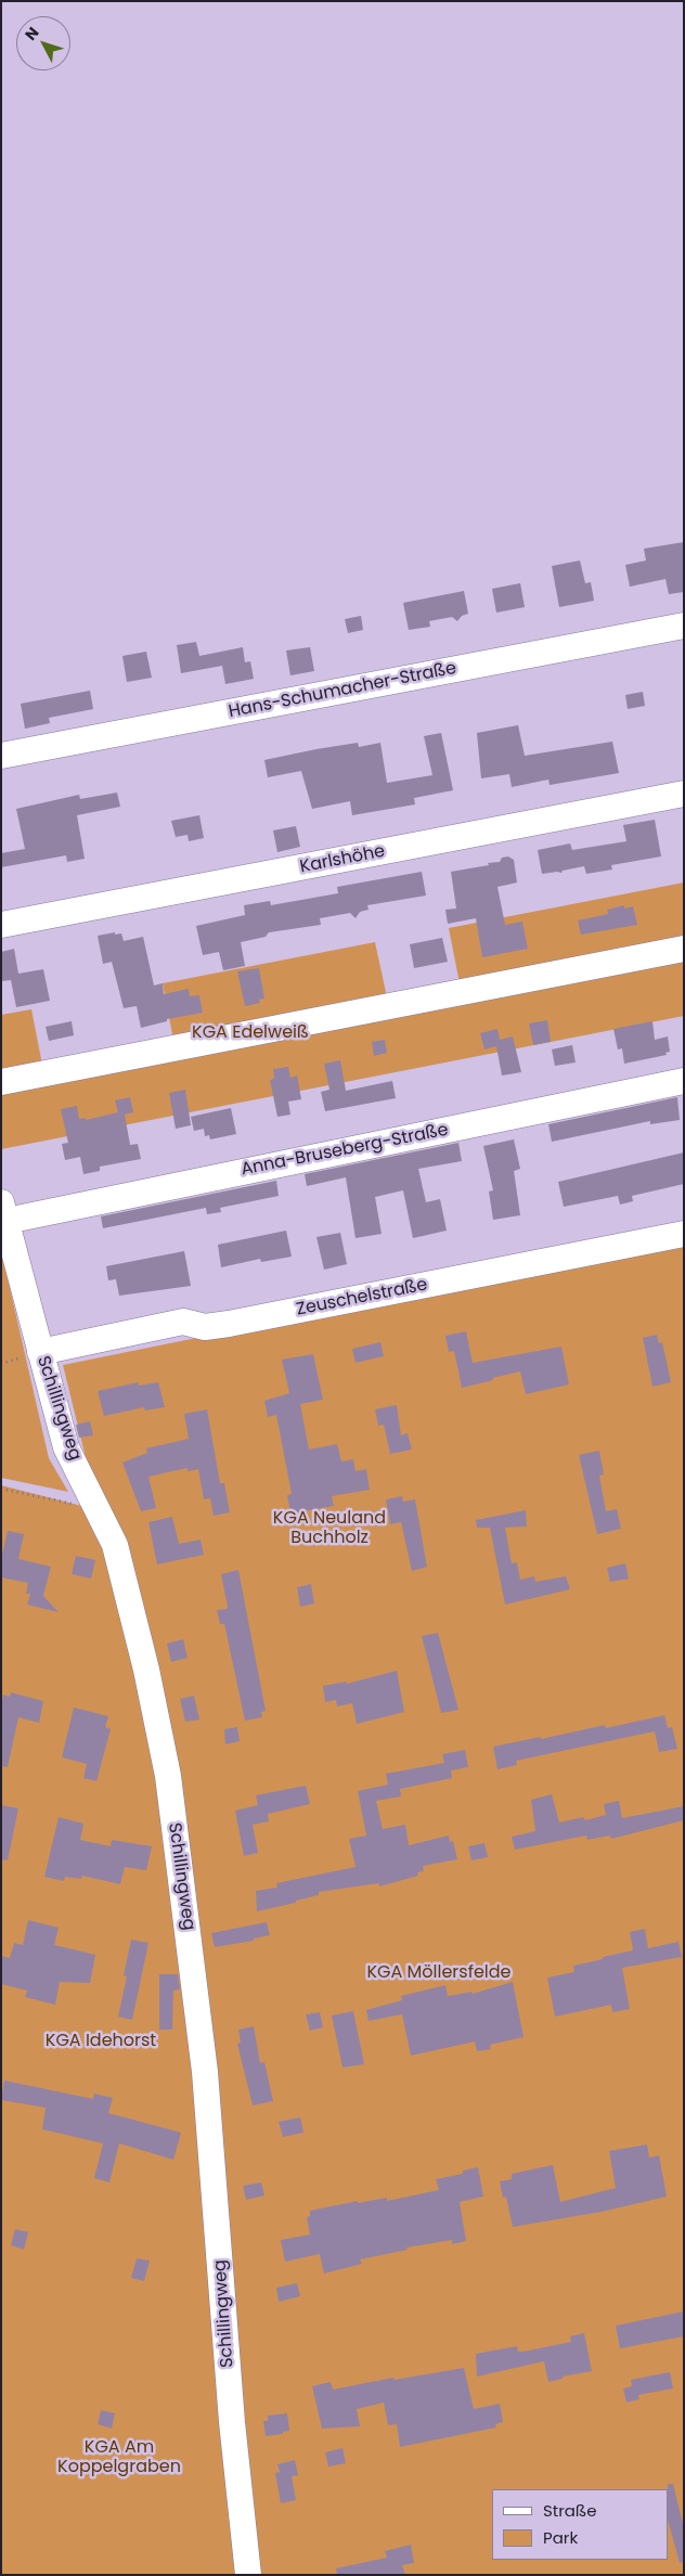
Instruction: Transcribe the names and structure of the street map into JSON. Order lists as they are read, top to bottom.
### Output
{
  "streets": {
    "street": [
      "Hans-Schumacher-Straße",
      "Karlshöhe",
      "Anna-Bruseberg-Straße",
      "Zeuschelstraße",
      "Schillingweg"
    ]
  },
  "crossings": [
    ["Anna-Bruseberg-Straße", "Schillingweg"],
    ["Zeuschelstraße", "Schillingweg"]
  ],
  "parks": [
    "KGA Edelweiß",
    "KGA Neuland Buchholz",
    "KGA Möllersfelde",
    "KGA Idehorst",
    "KGA Am Koppelgraben"
  ],
  "legend": ["Straße", "Park"],
  "north": "top left"
}
